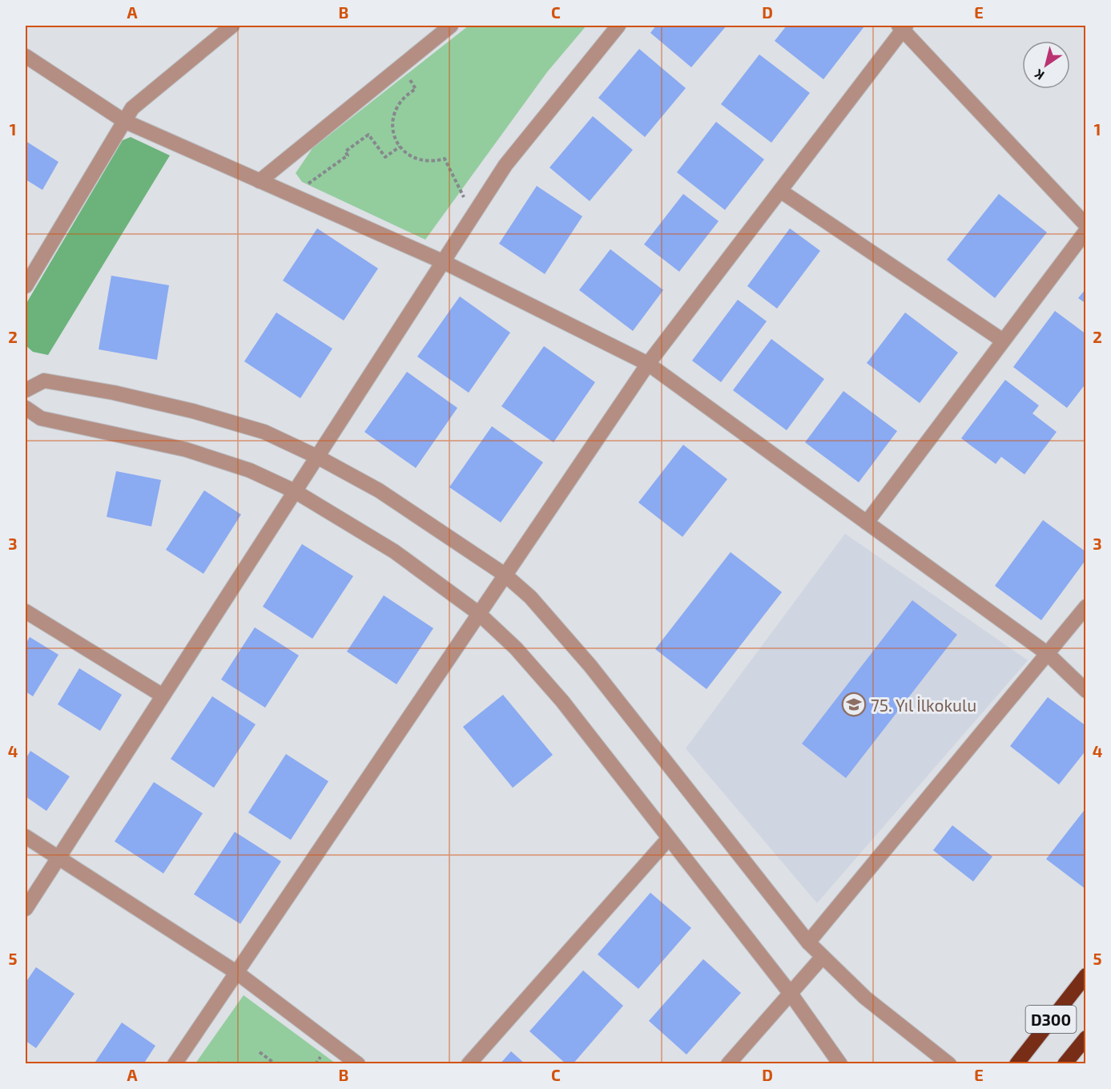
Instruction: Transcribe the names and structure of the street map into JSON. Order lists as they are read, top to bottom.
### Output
{
  "streets": {
    "highway": ["D300"]
  },
  "places": {
    "school or university": ["75. Yıl İlkokulu"]
  },
  "north": "bottom left",
  "grid": {
    "columns": [
      "A",
      "B",
      "C",
      "D",
      "E"
    ],
    "rows": [
      "1",
      "2",
      "3",
      "4",
      "5"
    ]
  }
}
